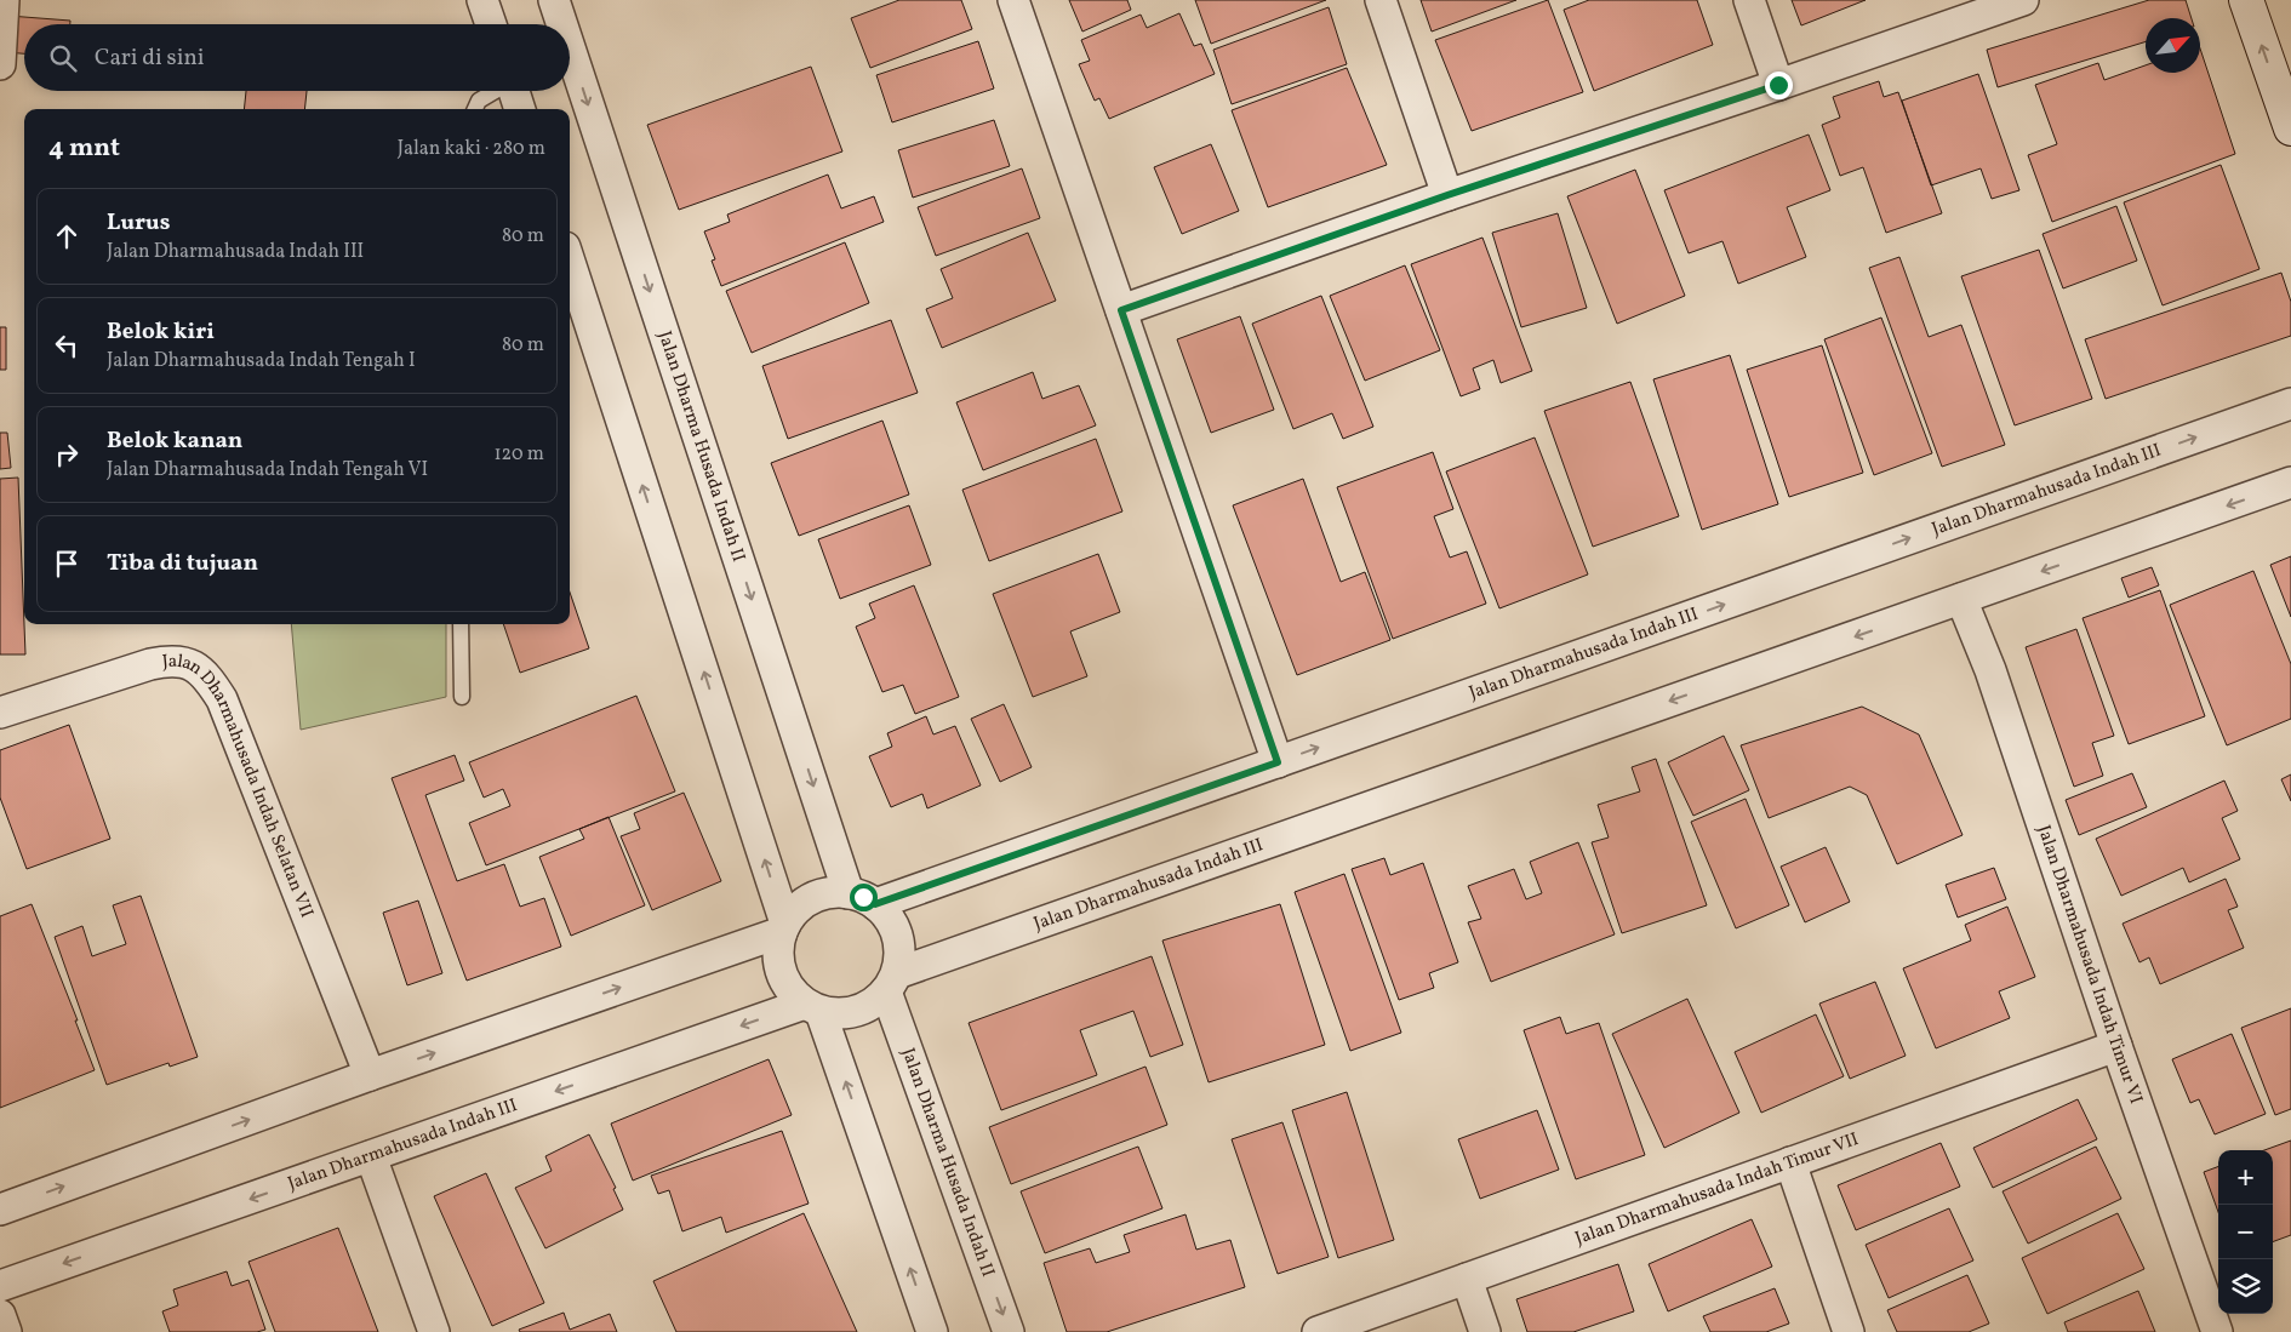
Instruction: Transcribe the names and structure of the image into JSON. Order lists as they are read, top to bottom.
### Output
{
  "streets": {
    "street": [
      "Jalan Dharma Husada Indah II",
      "Jalan Dharmahusada Indah III",
      "Jalan Dharmahusada Indah Selatan VII",
      "Jalan Dharmahusada Indah Timur VI",
      "Jalan Dharmahusada Indah Timur VII"
    ]
  },
  "crossings": [
    ["Jalan Dharma Husada Indah II", "Jalan Dharmahusada Indah III"],
    ["Jalan Dharmahusada Indah III", "Jalan Dharmahusada Indah Timur VI"],
    ["Jalan Dharmahusada Indah Timur VI", "Jalan Dharmahusada Indah Timur VII"]
  ],
  "north": "top right",
  "page": {
    "search": "Cari di sini",
    "heading": ["4 mnt", "Jalan kaki · 280 m"],
    "list": [
      ["Lurus", "Jalan Dharmahusada Indah III", "80 m"],
      ["Belok kiri", "Jalan Dharmahusada Indah Tengah I", "80 m"],
      ["Belok kanan", "Jalan Dharmahusada Indah Tengah VI", "120 m"],
      "Tiba di tujuan"
    ],
    "map_buttons": ["+", "−"]
  }
}
